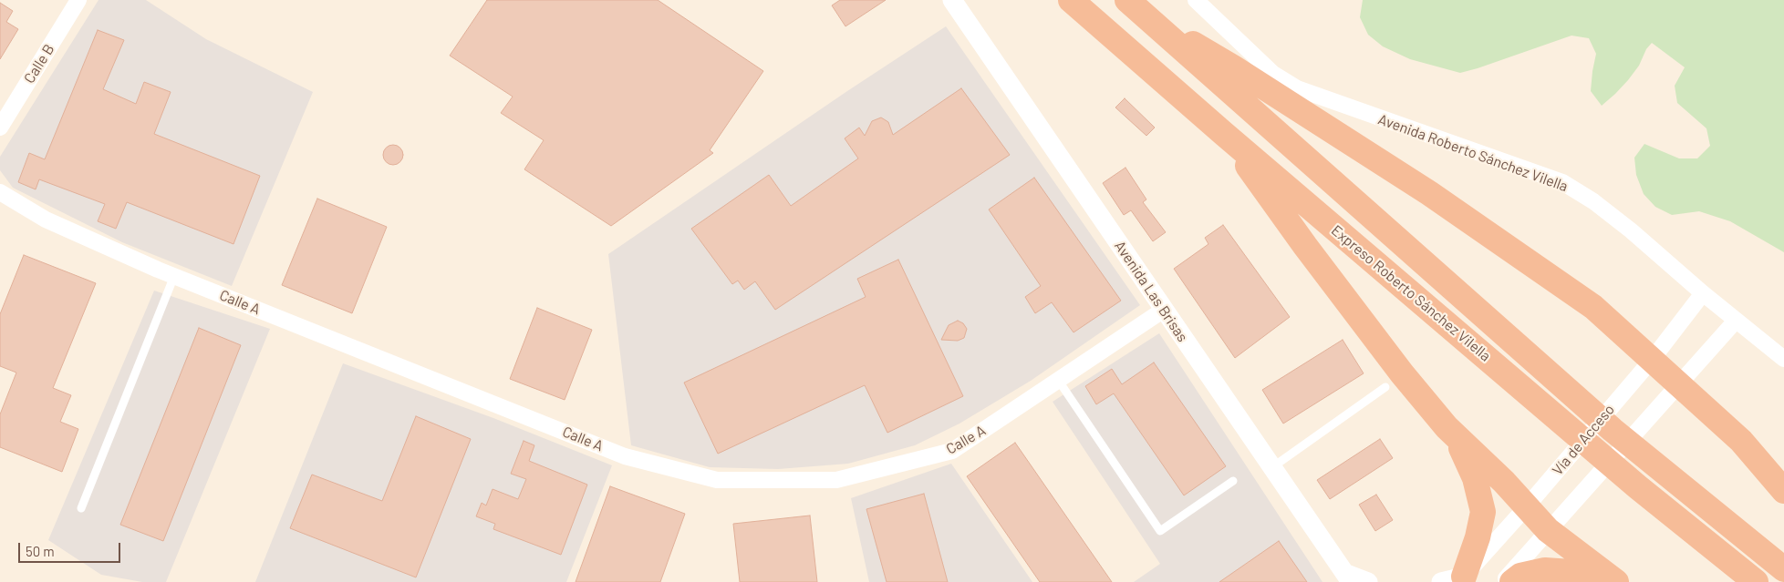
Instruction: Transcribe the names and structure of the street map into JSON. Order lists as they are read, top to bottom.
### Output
{
  "streets": {
    "highway": ["Expreso Roberto Sánchez Vilella"],
    "street": [
      "Calle B",
      "Avenida Roberto Sánchez Vilella",
      "Avenida Las Brisas",
      "Calle A",
      "Vía de Acceso"
    ]
  },
  "crossings": [
    ["Avenida Roberto Sánchez Vilella", "Vía de Acceso"],
    ["Avenida Las Brisas", "Calle A"]
  ],
  "scale_bar": "50 m"
}
